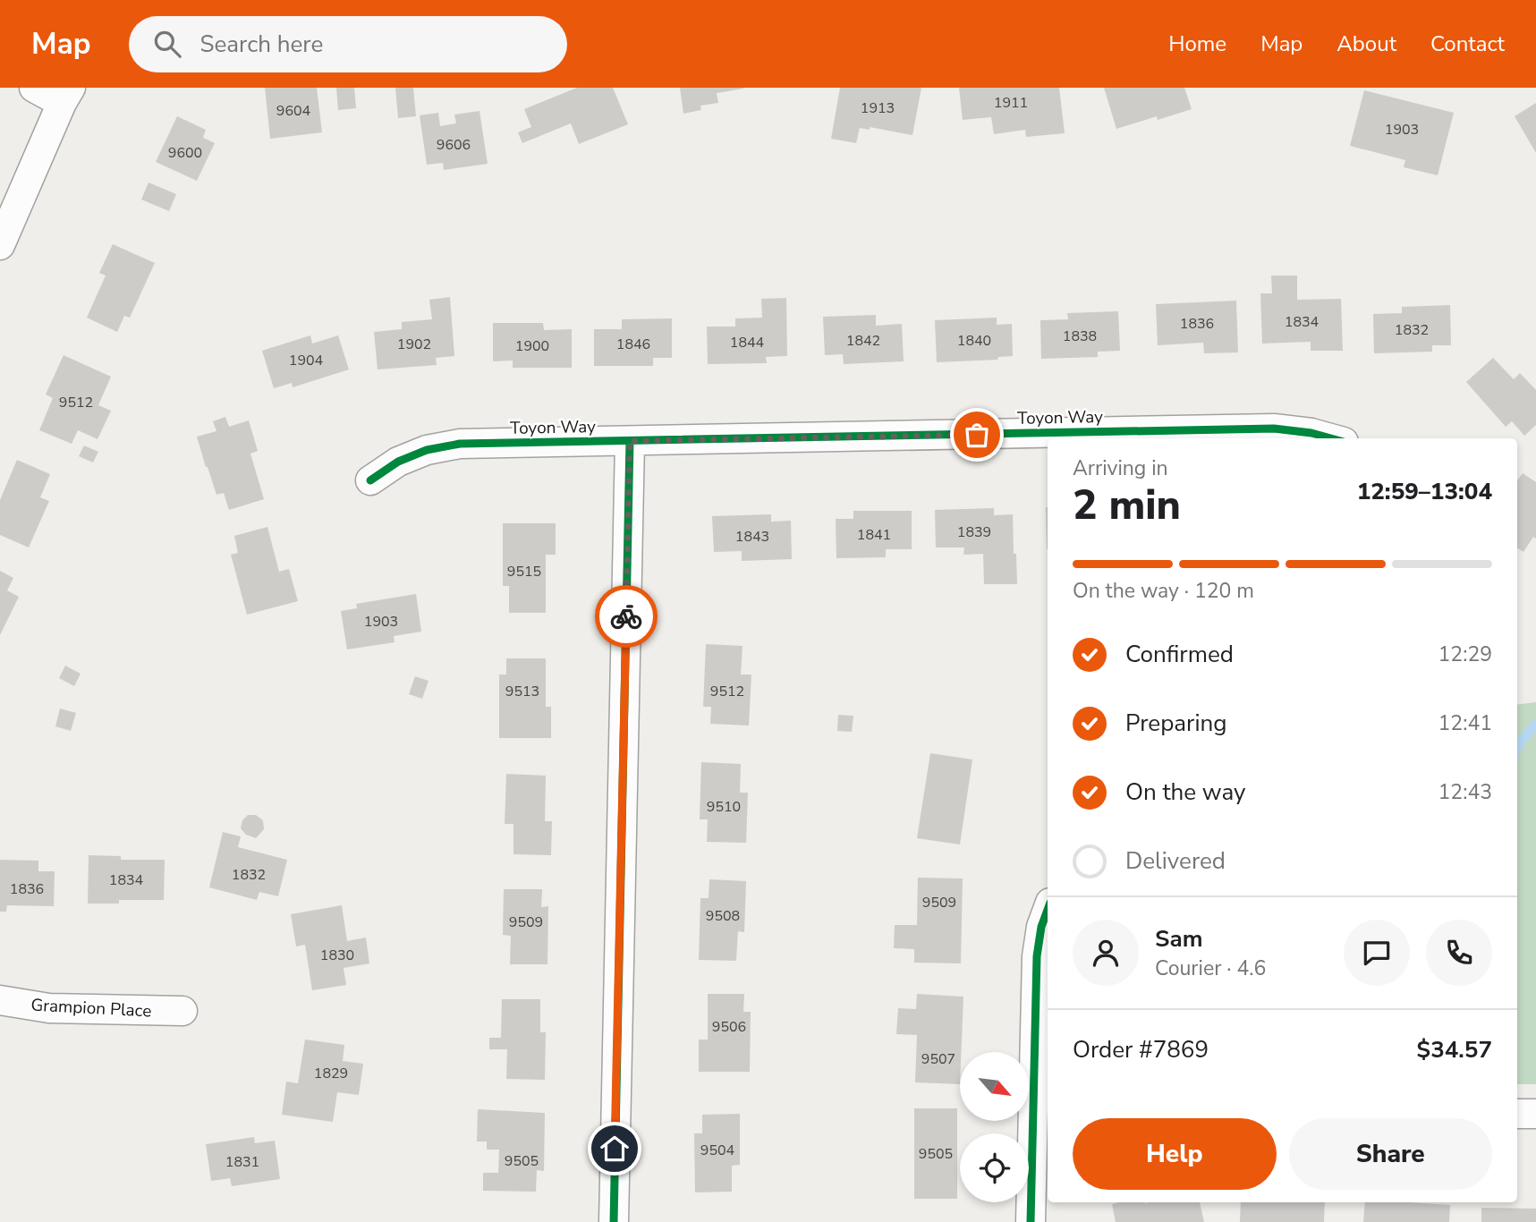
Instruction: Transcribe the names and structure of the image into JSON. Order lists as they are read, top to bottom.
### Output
{
  "streets": {
    "street": ["Toyon Way", "Grampion Place"]
  },
  "house_numbers": [
    "1911",
    "1913",
    "9604",
    "1903",
    "9606",
    "9600",
    "1834",
    "1836",
    "1832",
    "1838",
    "1842",
    "1840",
    "1844",
    "1902",
    "1846",
    "1900",
    "1904",
    "9512",
    "1839",
    "1841",
    "1843",
    "9515",
    "1903",
    "9513",
    "9512",
    "9510",
    "1832",
    "1834",
    "1836",
    "9509",
    "9508",
    "9509",
    "1830",
    "9506",
    "9507",
    "1829",
    "9504",
    "9505",
    "9505",
    "1831"
  ],
  "north": "bottom right",
  "page": {
    "header": "Map",
    "search": "Search here",
    "nav": [
      "Home",
      "Map",
      "About",
      "Contact"
    ],
    "heading": ["2 min", "Arriving in", "12:59–13:04"],
    "panel": [
      "Sam",
      "Courier · 4.6",
      "Order #7869",
      "$34.57"
    ],
    "bar": "On the way · 120 m",
    "list": [
      ["Confirmed", "12:29"],
      ["Preparing", "12:41"],
      ["On the way", "12:43"],
      "Delivered"
    ],
    "buttons": ["Help", "Share"]
  }
}
